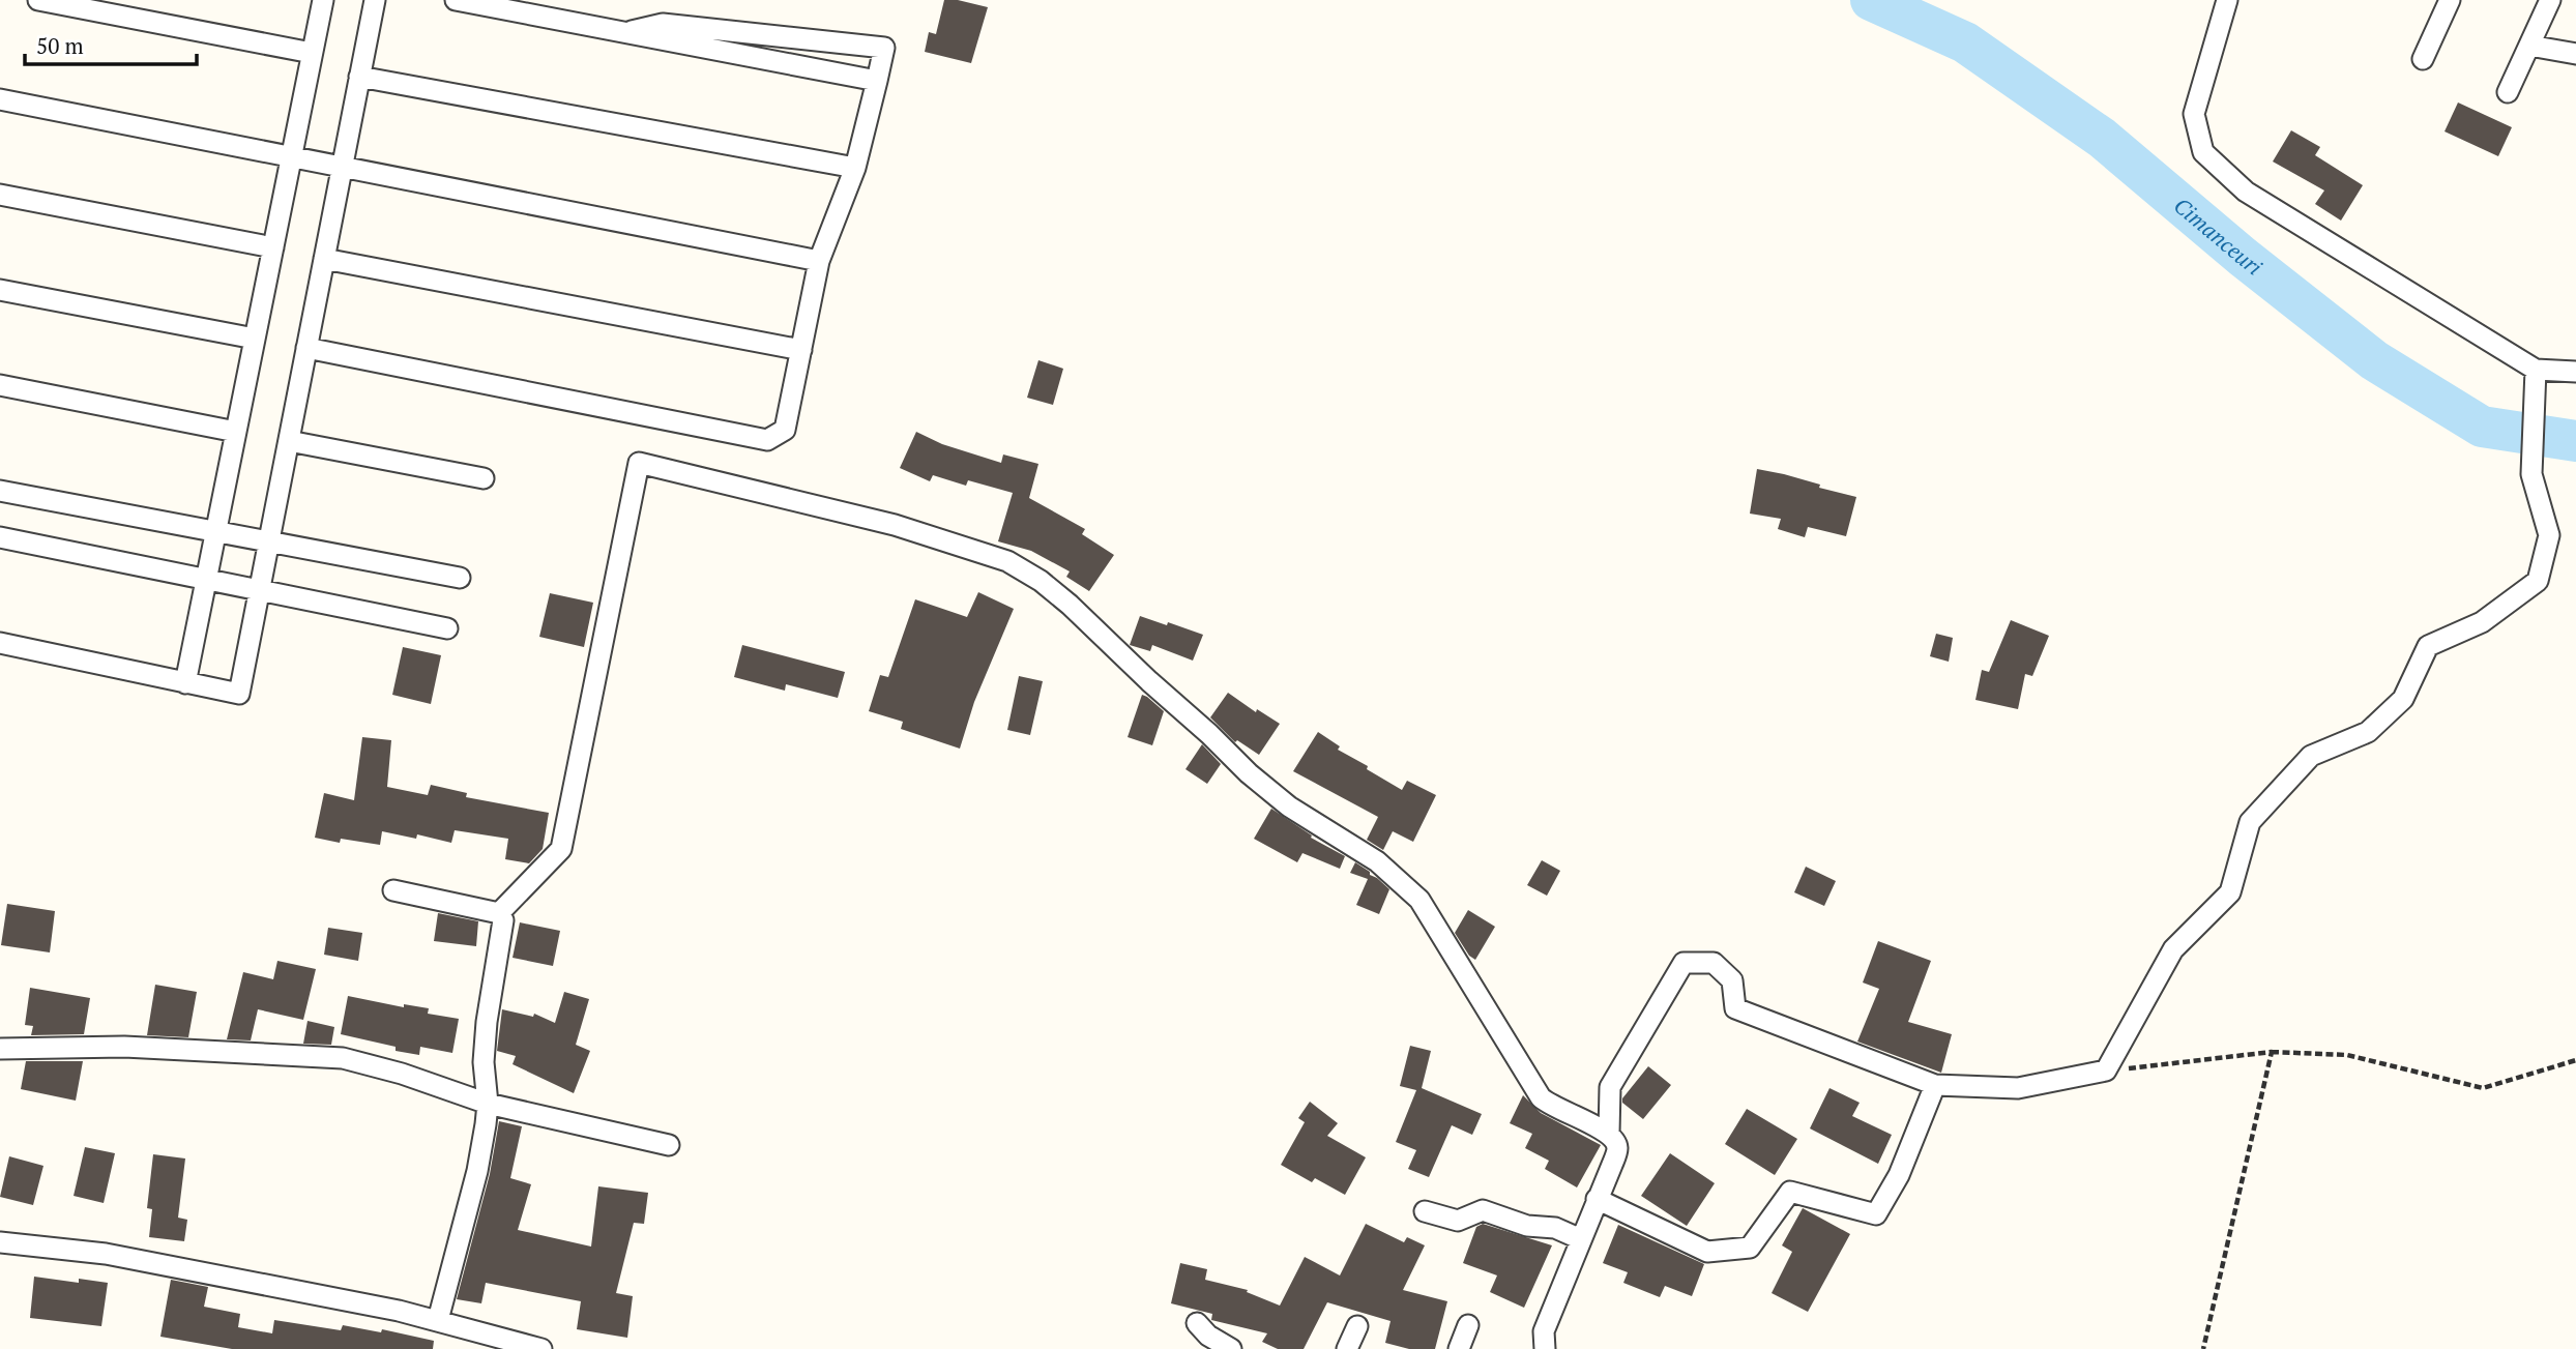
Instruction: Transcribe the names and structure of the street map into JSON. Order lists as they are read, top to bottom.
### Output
{
  "water": ["Cimanceuri"],
  "scale_bar": "50 m"
}
